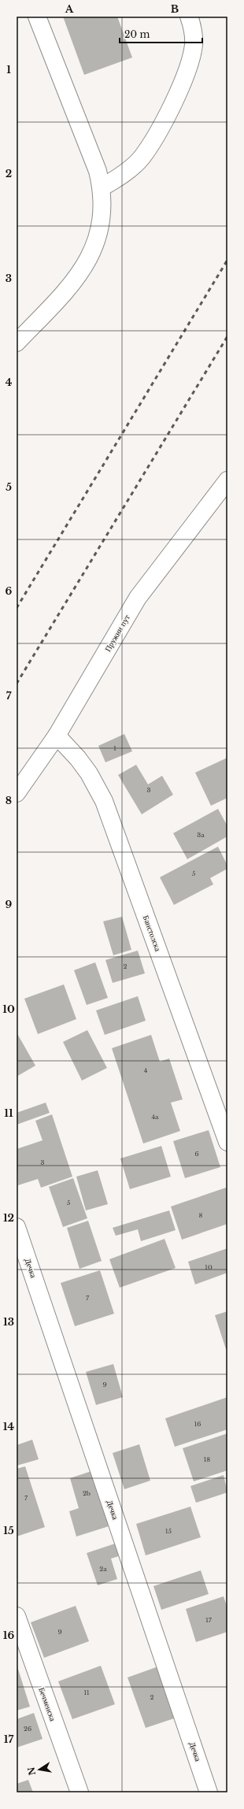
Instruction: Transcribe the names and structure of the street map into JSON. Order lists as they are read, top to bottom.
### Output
{
  "streets": {
    "street": [
      "Пружни пут",
      "Банстолска",
      "Дечка",
      "Бечменска"
    ]
  },
  "crossings": [
    ["Пружни пут", "Банстолска"]
  ],
  "house_numbers": [
    "1",
    "3",
    "3a",
    "5",
    "2",
    "4",
    "4a",
    "6",
    "3",
    "5",
    "8",
    "10",
    "7",
    "9",
    "16",
    "18",
    "2b",
    "7",
    "15",
    "2a",
    "17",
    "9",
    "11",
    "2",
    "26"
  ],
  "scale_bar": "20 m",
  "north": "left",
  "grid": {
    "columns": ["A", "B"],
    "rows": [
      "1",
      "2",
      "3",
      "4",
      "5",
      "6",
      "7",
      "8",
      "9",
      "10",
      "11",
      "12",
      "13",
      "14",
      "15",
      "16",
      "17"
    ]
  }
}
